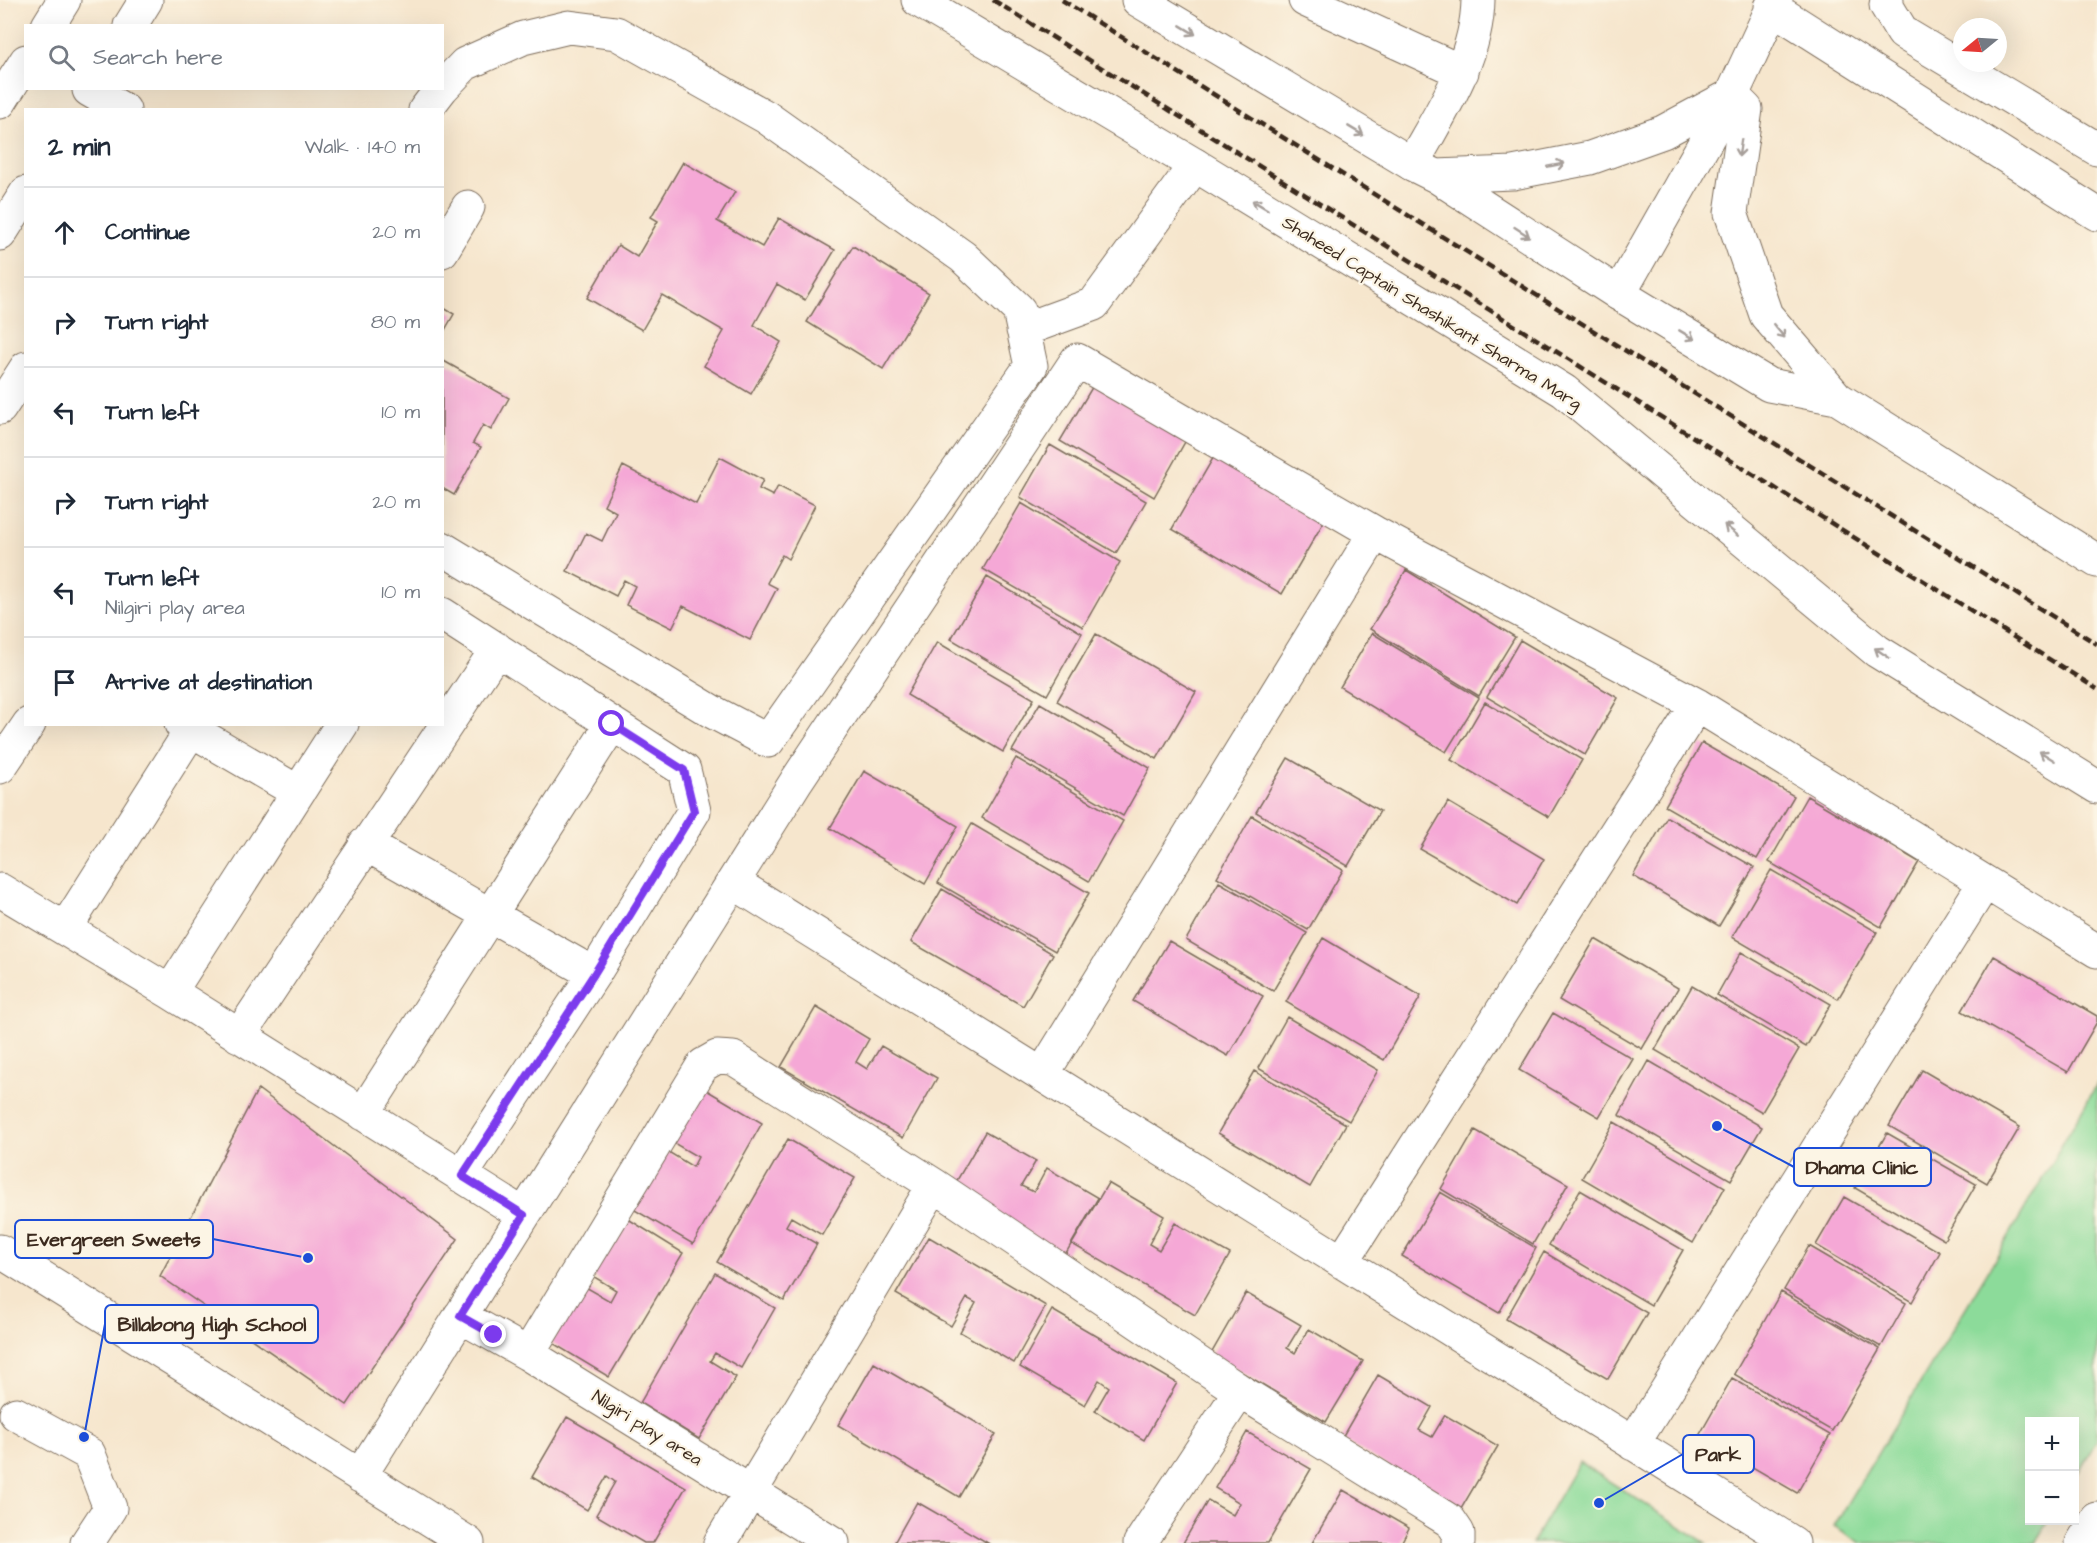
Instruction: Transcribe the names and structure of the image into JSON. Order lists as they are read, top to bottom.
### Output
{
  "streets": {
    "street": ["Shaheed Captain Shashikant Sharma Marg", "Nilgiri play area"]
  },
  "places": [
    "Dhama Clinic",
    "Evergreen Sweets",
    "Billabong High School",
    "Park"
  ],
  "north": "left",
  "page": {
    "search": "Search here",
    "heading": ["2 min", "Walk · 140 m"],
    "list": [
      ["Continue", "20 m"],
      ["Turn right", "80 m"],
      ["Turn left", "10 m"],
      ["Turn right", "20 m"],
      ["Turn left", "Nilgiri play area", "10 m"],
      "Arrive at destination"
    ],
    "map_buttons": ["+", "−"]
  }
}
